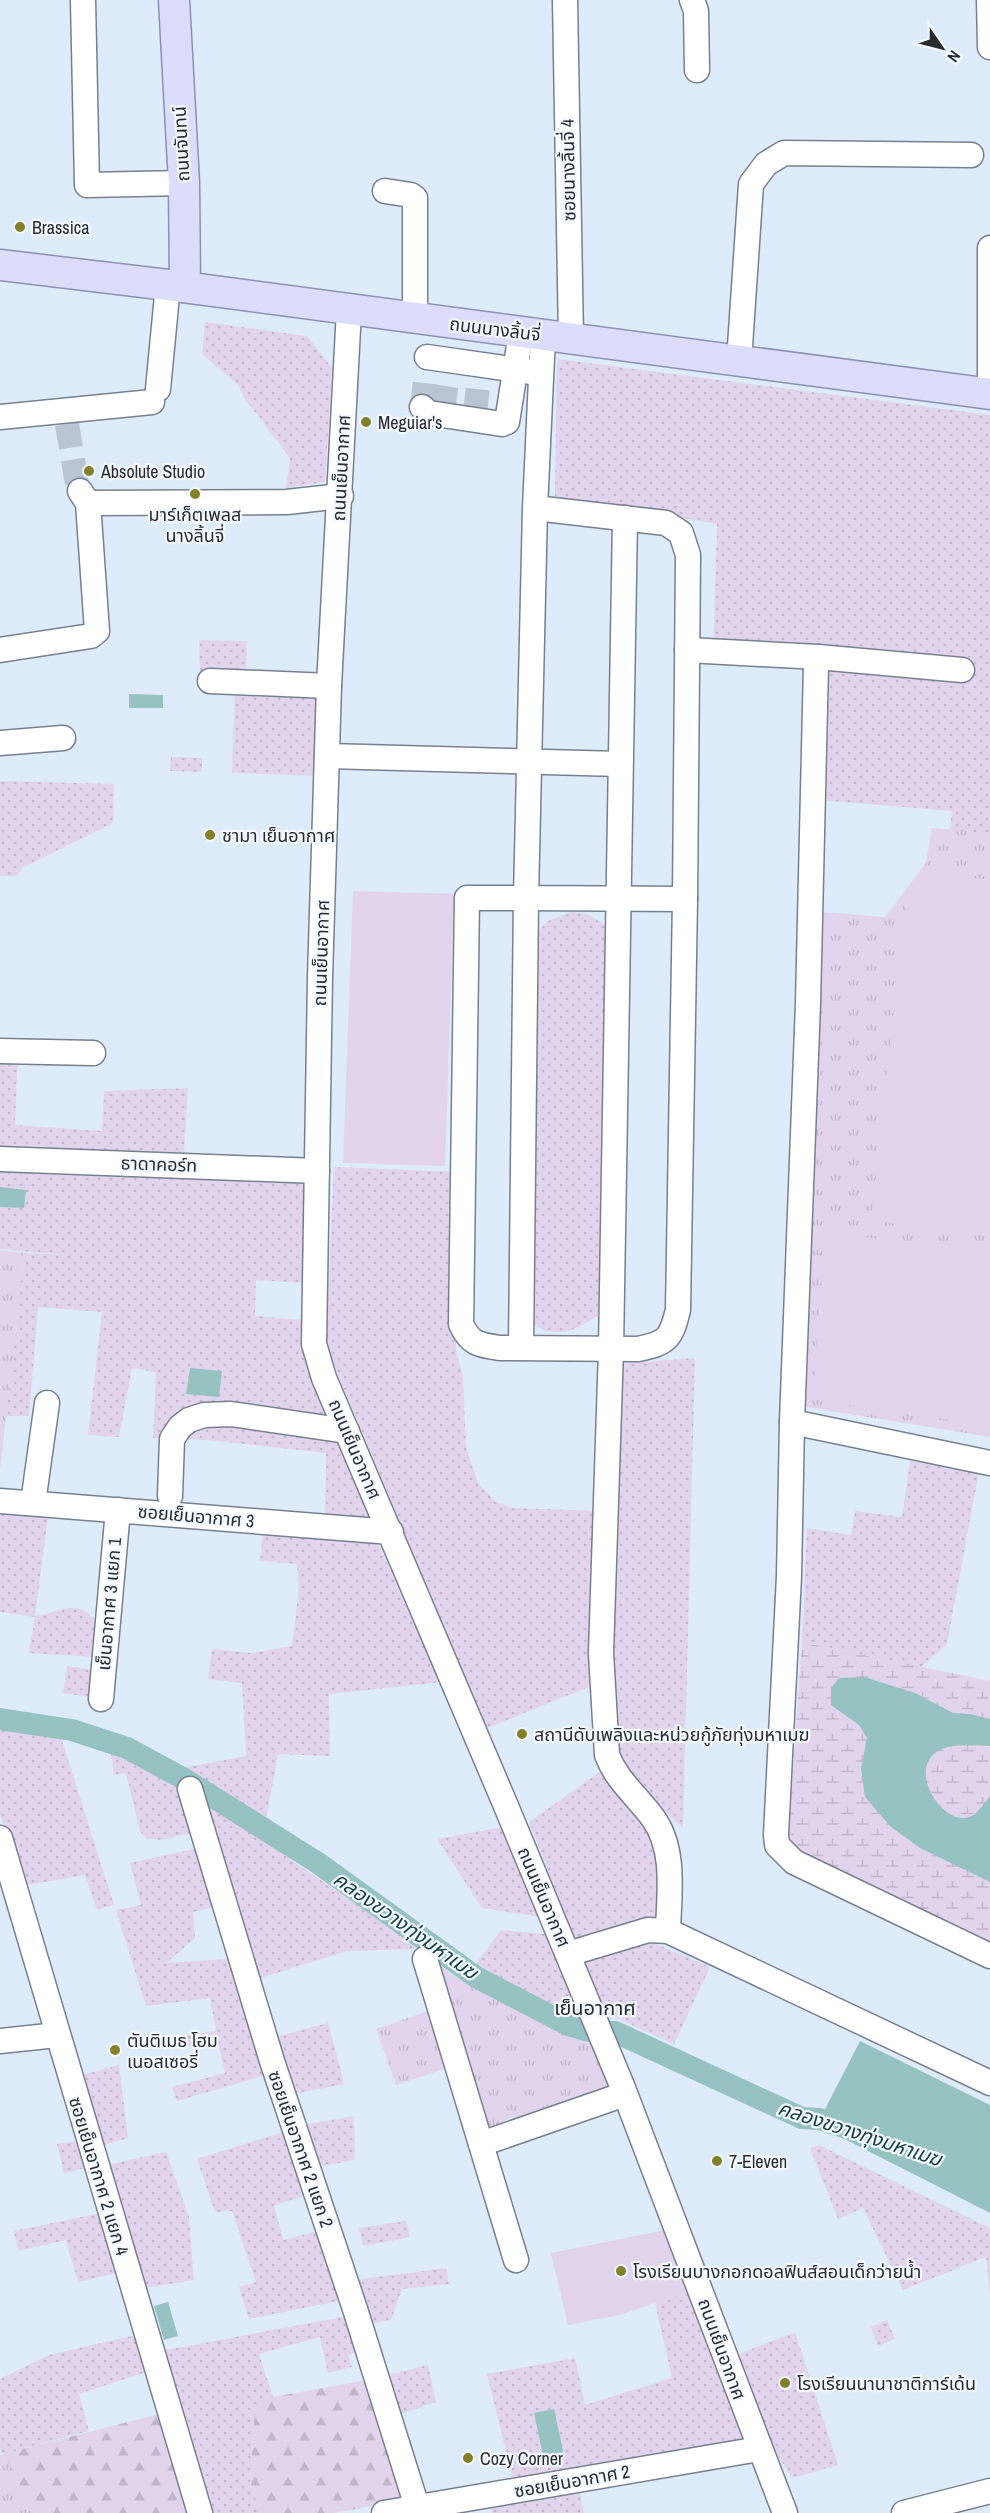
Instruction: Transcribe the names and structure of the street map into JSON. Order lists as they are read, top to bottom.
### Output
{
  "streets": {
    "main road": ["ถนนจันทน์", "ถนนนางลิ้นจี่"],
    "street": [
      "ซอยนางลิ้นจี่ 4",
      "ถนนเย็นอากาศ",
      "ธาดาคอร์ท",
      "ซอยเย็นอากาศ 3",
      "เย็นอากาศ 3 แยก 1",
      "ซอยเย็นอากาศ 2 แยก 2",
      "ซอยเย็นอากาศ 2 แยก 4",
      "ซอยเย็นอากาศ 2"
    ]
  },
  "crossings": [
    ["ถนนจันทน์", "ถนนนางลิ้นจี่"],
    ["ซอยนางลิ้นจี่ 4", "ถนนนางลิ้นจี่"],
    ["ถนนนางลิ้นจี่", "ถนนเย็นอากาศ"],
    ["ถนนเย็นอากาศ", "ธาดาคอร์ท"],
    ["ถนนเย็นอากาศ", "ซอยเย็นอากาศ 3"],
    ["ถนนเย็นอากาศ", "ซอยเย็นอากาศ 2"],
    ["ซอยเย็นอากาศ 3", "เย็นอากาศ 3 แยก 1"],
    ["ซอยเย็นอากาศ 2 แยก 2", "ซอยเย็นอากาศ 2"]
  ],
  "districts": ["เย็นอากาศ"],
  "water": ["คลองขวางทุ่งมหาเมฆ"],
  "places": [
    "Brassica",
    "Meguiar's",
    "Absolute Studio",
    "มาร์เก็ตเพลส นางลิ้นจี่",
    "ชามา เย็นอากาศ",
    "สถานีดับเพลิงและหน่วยกู้ภัยทุ่งมหาเมฆ",
    "ตันติเมธ โฮม เนอสเซอรี่",
    "7-Eleven",
    "โรงเรียนบางกอกดอลฟินส์สอนเด็กว่ายน้ำ",
    "โรงเรียนนานาชาติการ์เด้น",
    "Cozy Corner"
  ],
  "north": "bottom right"
}
